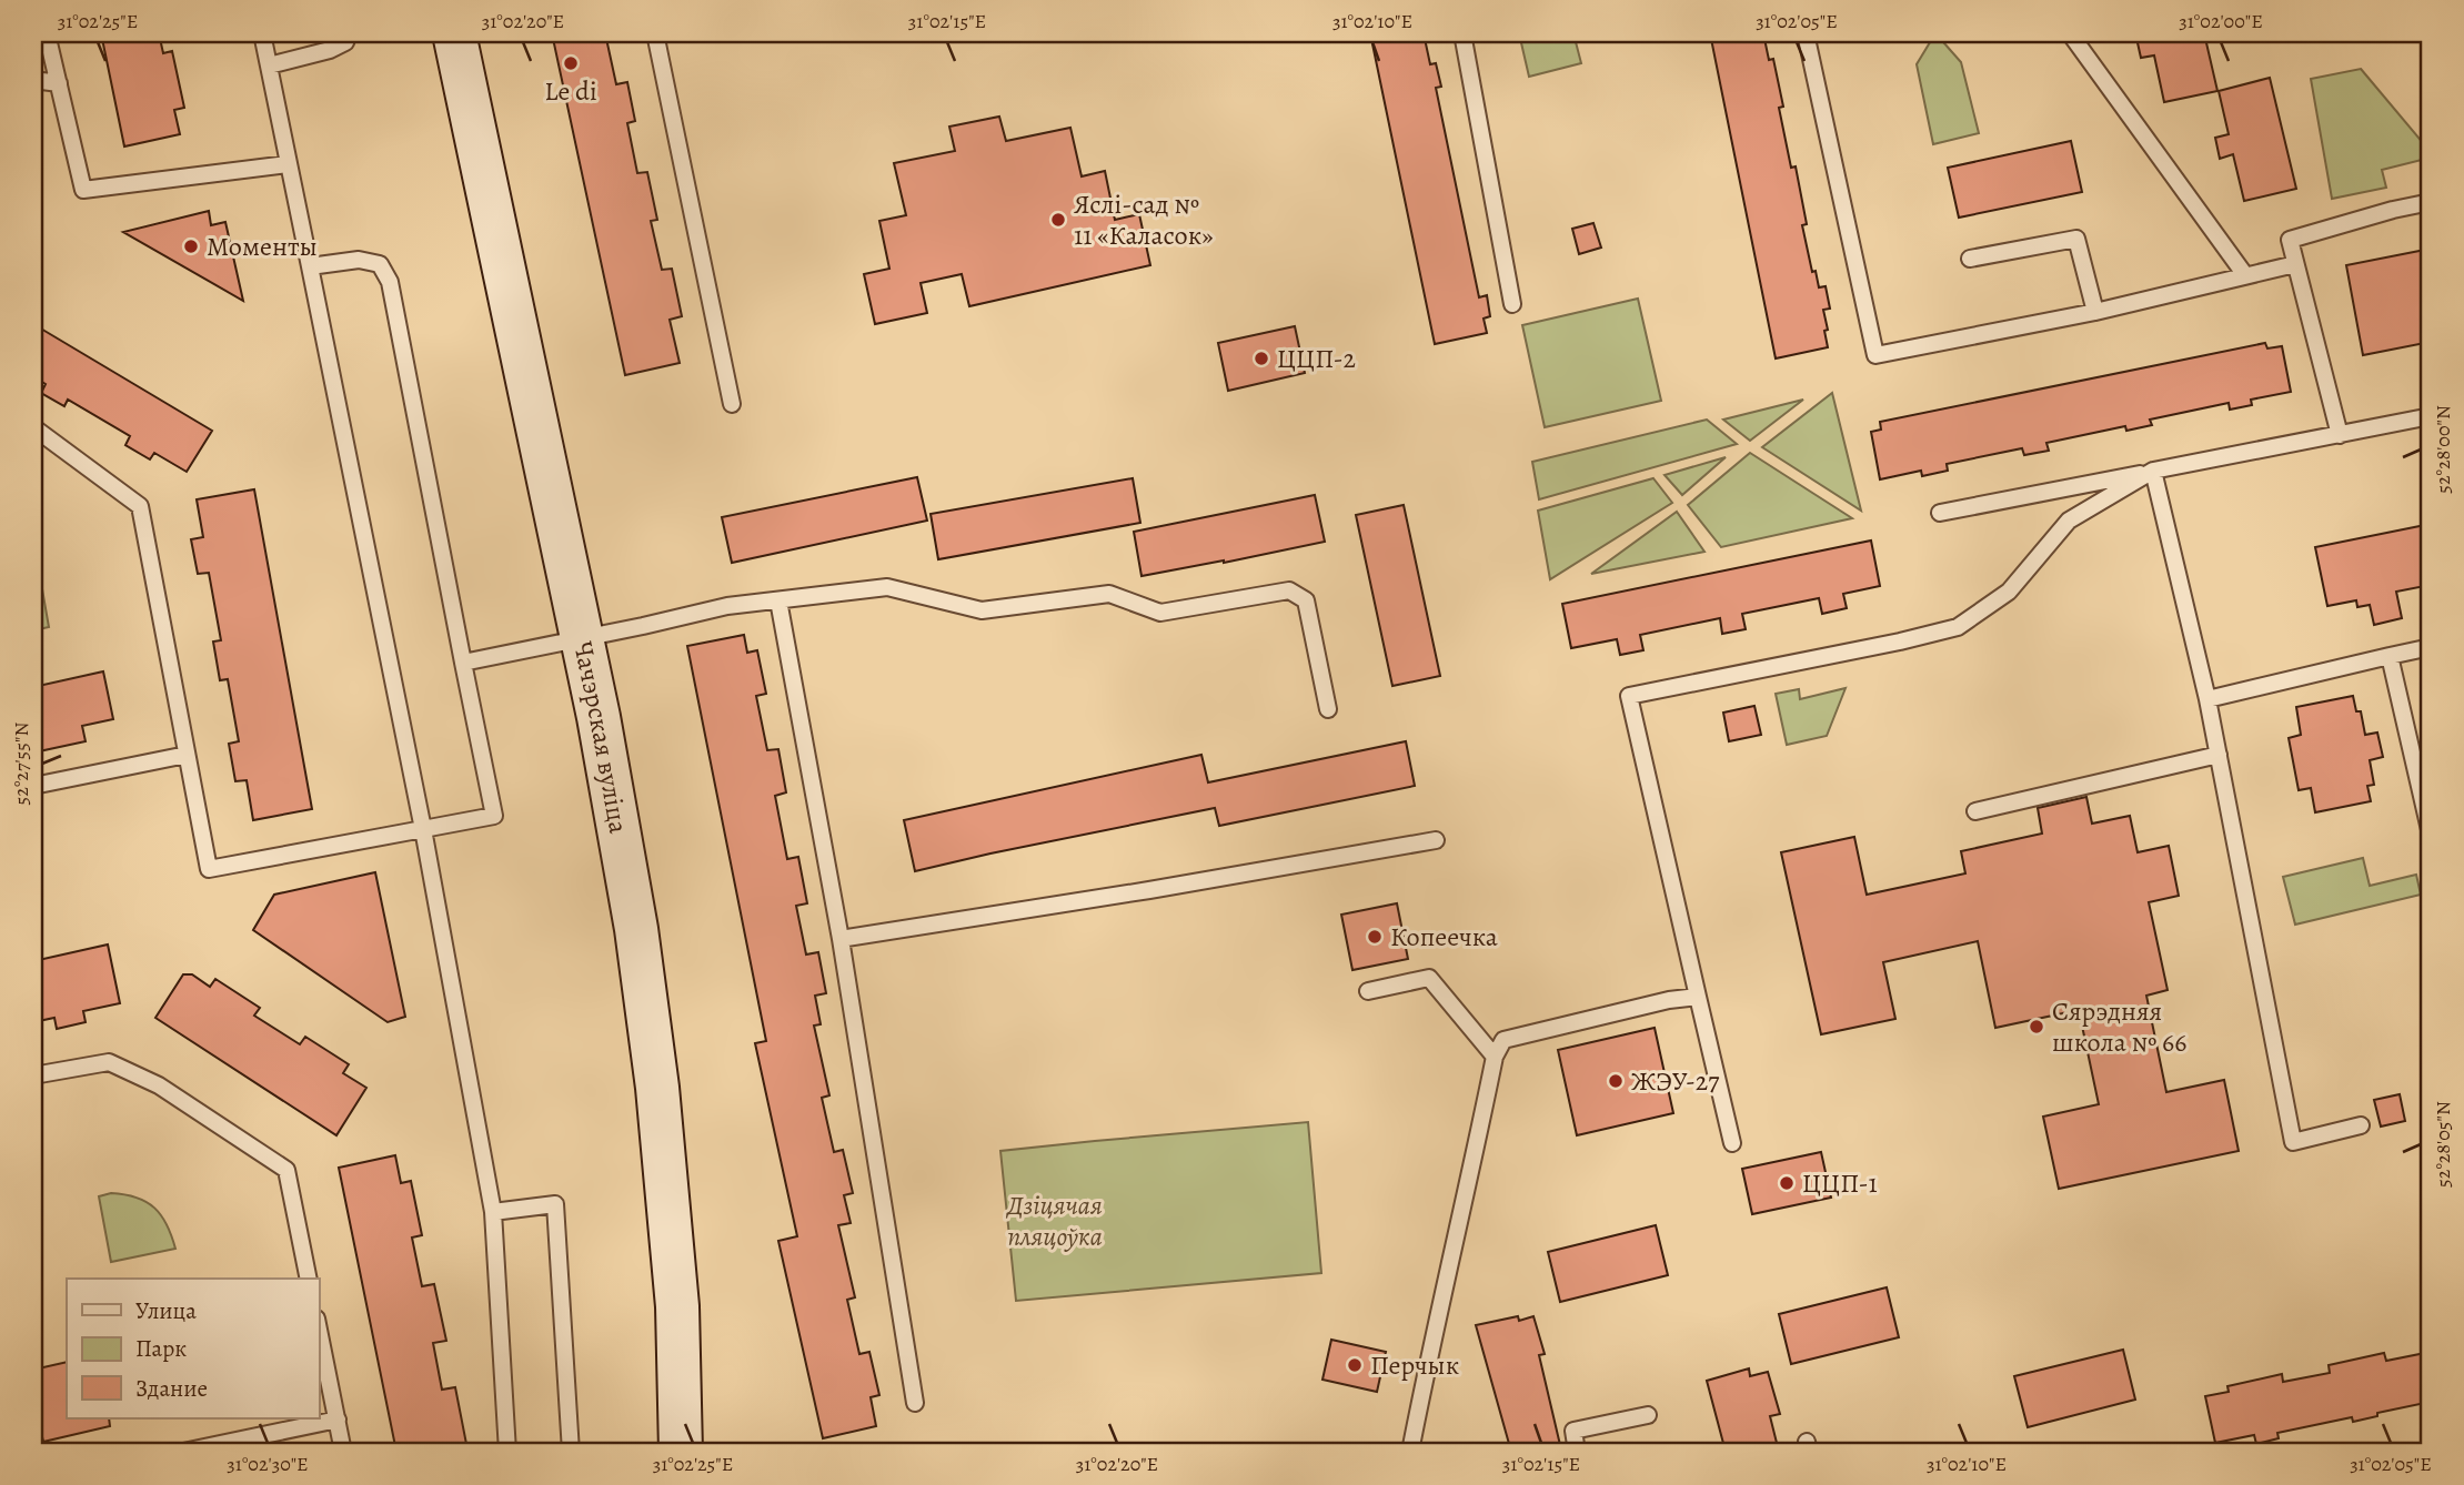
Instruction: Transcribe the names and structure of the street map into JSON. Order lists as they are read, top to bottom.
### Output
{
  "streets": {
    "main road": ["Чачэрская вуліца"]
  },
  "parks": ["Дзіцячая пляцоўка"],
  "places": [
    "Le di",
    "Яслі-сад № 11 «Каласок»",
    "Моменты",
    "ЦЦП-2",
    "Копеечка",
    "Сярэдняя школа № 66",
    "ЖЭУ-27",
    "ЦЦП-1",
    "Перчык"
  ],
  "legend": ["Улица", "Парк", "Здание"],
  "coordinates": [
    "31°02'25\"E",
    "31°02'20\"E",
    "31°02'15\"E",
    "31°02'10\"E",
    "31°02'05\"E",
    "31°02'00\"E",
    "52°28'00\"N",
    "52°27'55\"N",
    "52°28'05\"N",
    "31°02'30\"E"
  ]
}
